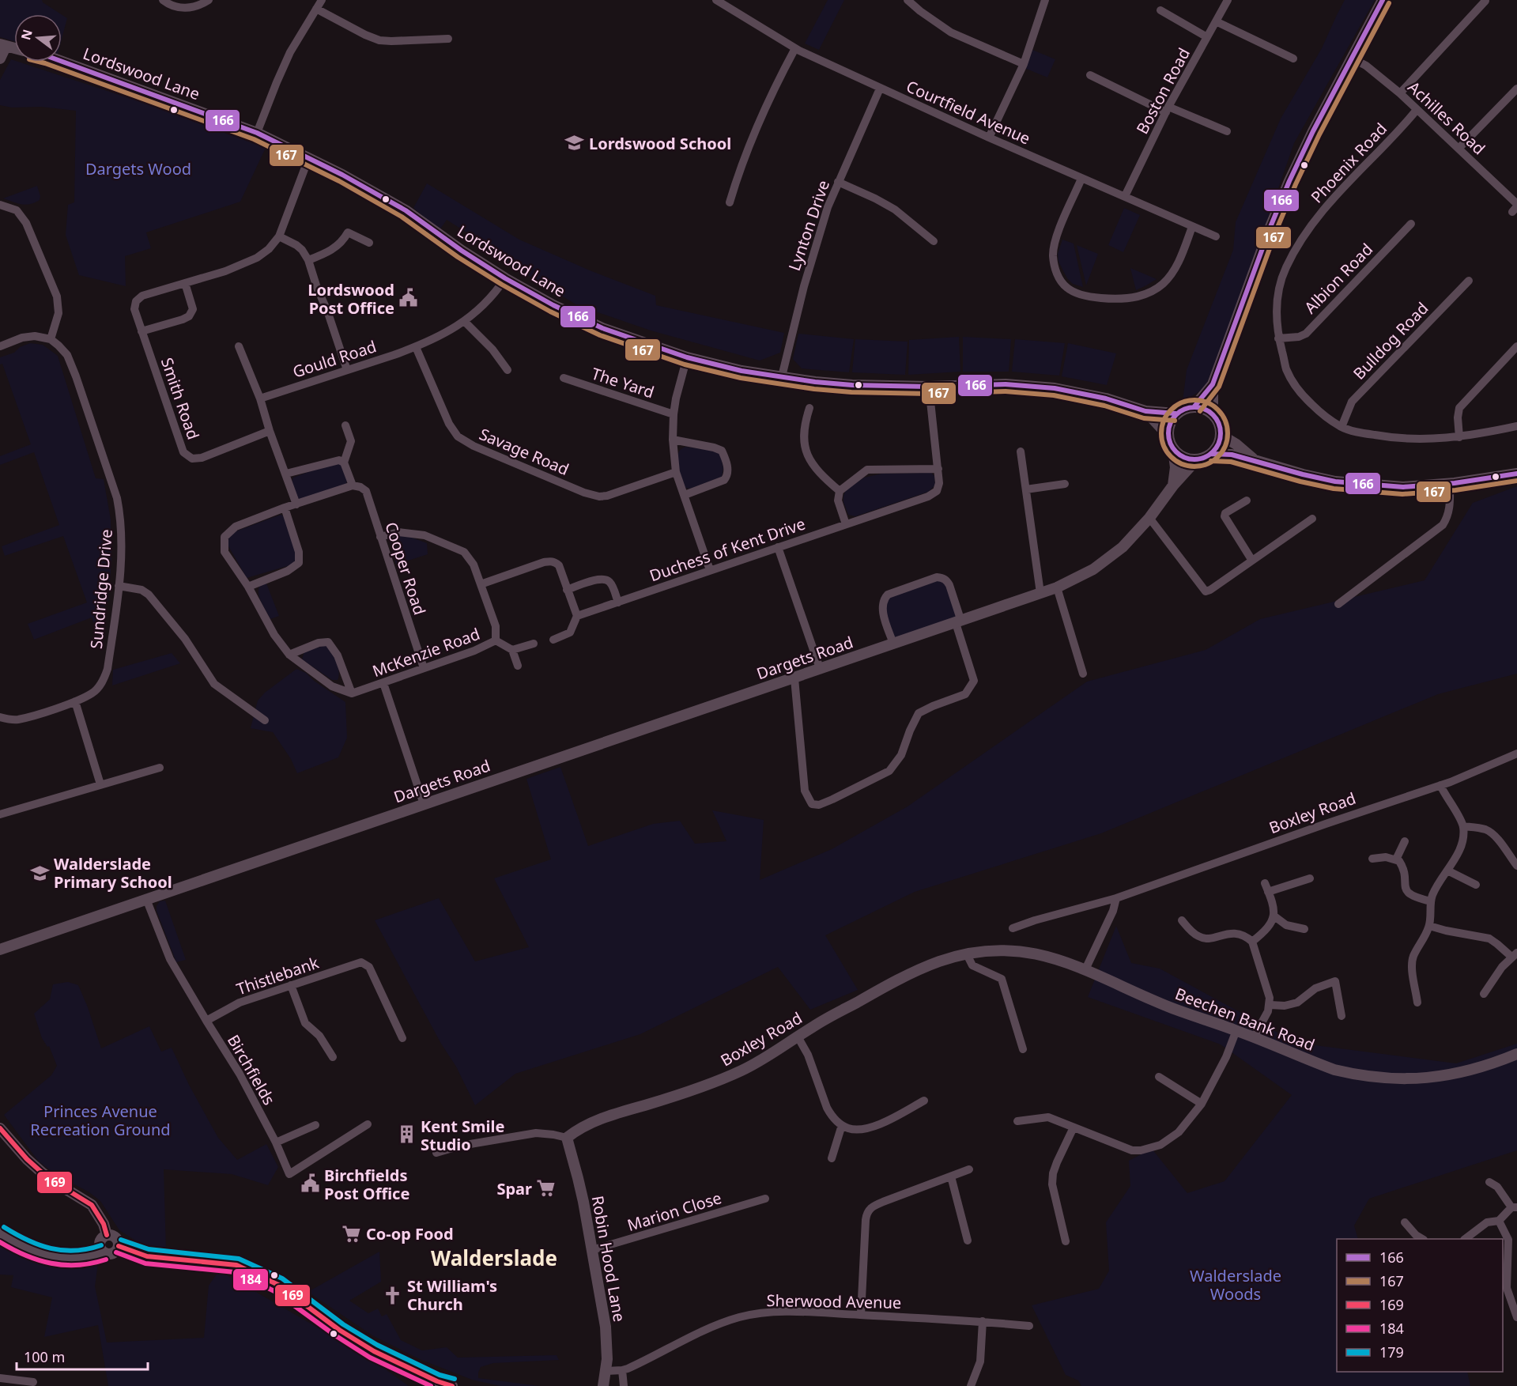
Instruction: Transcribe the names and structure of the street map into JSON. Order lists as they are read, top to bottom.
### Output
{
  "streets": {
    "street": [
      "Lordswood Lane",
      "Boston Road",
      "Courtfield Avenue",
      "Achilles Road",
      "Phoenix Road",
      "Lynton Drive",
      "Albion Road",
      "Bulldog Road",
      "Gould Road",
      "The Yard",
      "Smith Road",
      "Savage Road",
      "Duchess of Kent Drive",
      "Cooper Road",
      "Sundridge Drive",
      "McKenzie Road",
      "Dargets Road",
      "Boxley Road",
      "Thistlebank",
      "Beechen Bank Road",
      "Birchfields",
      "Marion Close",
      "Robin Hood Lane",
      "Sherwood Avenue"
    ]
  },
  "crossings": [
    ["Lordswood Lane", "Lynton Drive"],
    ["Lordswood Lane", "Gould Road"],
    ["Lordswood Lane", "Duchess of Kent Drive"],
    ["Lordswood Lane", "Dargets Road"],
    ["Boston Road", "Courtfield Avenue"],
    ["Courtfield Avenue", "Lynton Drive"],
    ["Achilles Road", "Phoenix Road"],
    ["Phoenix Road", "Albion Road"],
    ["Phoenix Road", "Bulldog Road"],
    ["Gould Road", "Savage Road"],
    ["Cooper Road", "McKenzie Road"],
    ["Dargets Road", "Birchfields"],
    ["Boxley Road", "Beechen Bank Road"],
    ["Boxley Road", "Robin Hood Lane"],
    ["Thistlebank", "Birchfields"],
    ["Marion Close", "Robin Hood Lane"],
    ["Robin Hood Lane", "Sherwood Avenue"]
  ],
  "districts": ["Walderslade"],
  "parks": ["Dargets Wood", "Princes Avenue Recreation Ground", "Walderslade Woods"],
  "places": {
    "school or university": ["Lordswood School", "Walderslade Primary School"],
    "public building": ["Lordswood Post Office", "Birchfields Post Office"],
    "building": ["Kent Smile Studio"],
    "supermarket": ["Spar", "Co-op Food"],
    "church": ["St William's Church"]
  },
  "lines": [
    "transit line 166",
    "transit line 167",
    "transit line 169",
    "transit line 179",
    "transit line 184"
  ],
  "legend": [
    "166",
    "167",
    "169",
    "184",
    "179"
  ],
  "scale_bar": "100 m",
  "north": "left"
}
